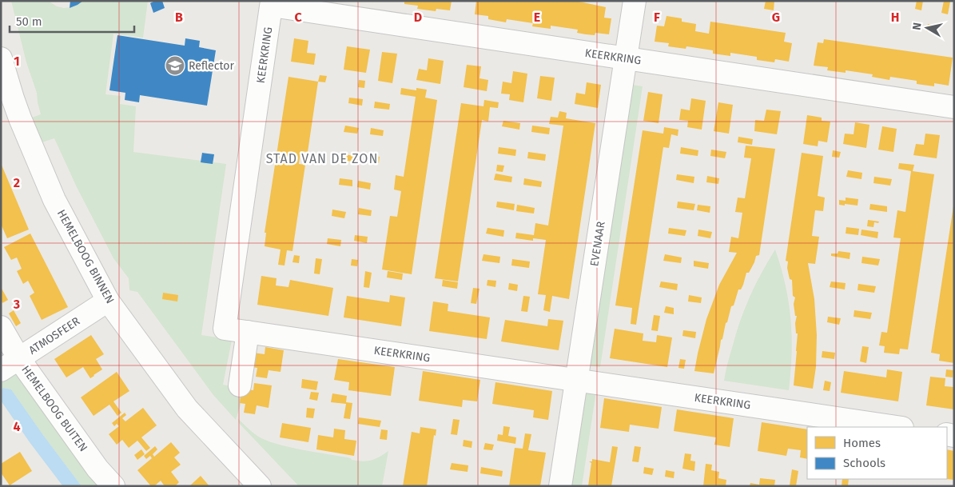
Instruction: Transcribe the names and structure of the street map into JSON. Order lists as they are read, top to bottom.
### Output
{
  "streets": {
    "street": [
      "KEERKRING",
      "EVENAAR",
      "HEMELBOOG BINNEN",
      "ATMOSFEER",
      "HEMELBOOG BUITEN"
    ]
  },
  "crossings": [
    ["KEERKRING", "EVENAAR"],
    ["HEMELBOOG BINNEN", "ATMOSFEER"],
    ["ATMOSFEER", "HEMELBOOG BUITEN"]
  ],
  "districts": ["STAD VAN DE ZON"],
  "places": {
    "school or university": ["Reflector"]
  },
  "legend": ["Homes", "Schools"],
  "scale_bar": "50 m",
  "north": "left",
  "grid": {
    "columns": [
      "B",
      "C",
      "D",
      "E",
      "F",
      "G",
      "H"
    ],
    "rows": [
      "1",
      "2",
      "3",
      "4"
    ]
  }
}
